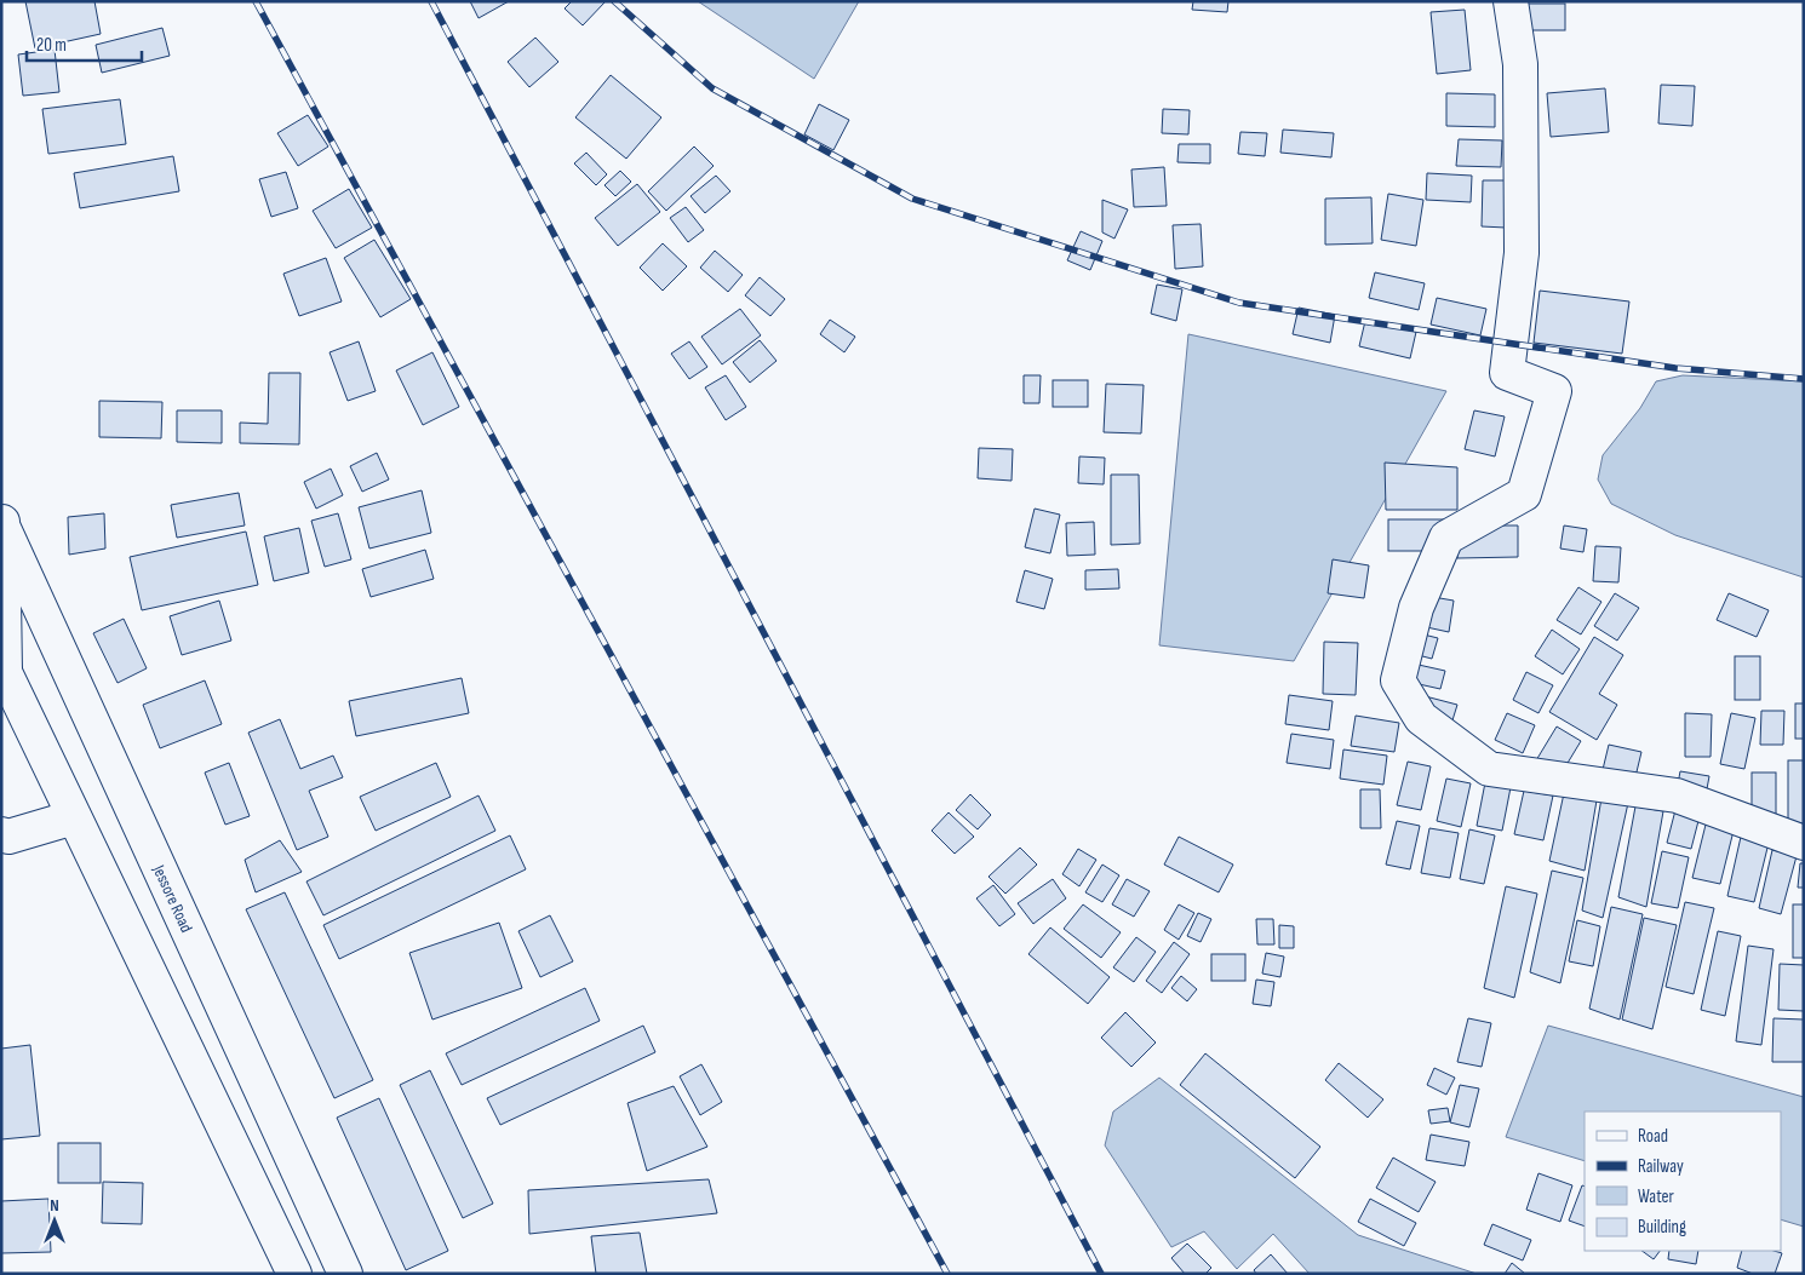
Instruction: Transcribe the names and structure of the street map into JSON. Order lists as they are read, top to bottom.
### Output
{
  "streets": {
    "main road": ["Jessore Road"]
  },
  "legend": [
    "Road",
    "Railway",
    "Water",
    "Building"
  ],
  "scale_bar": "20 m",
  "north": "top"
}
